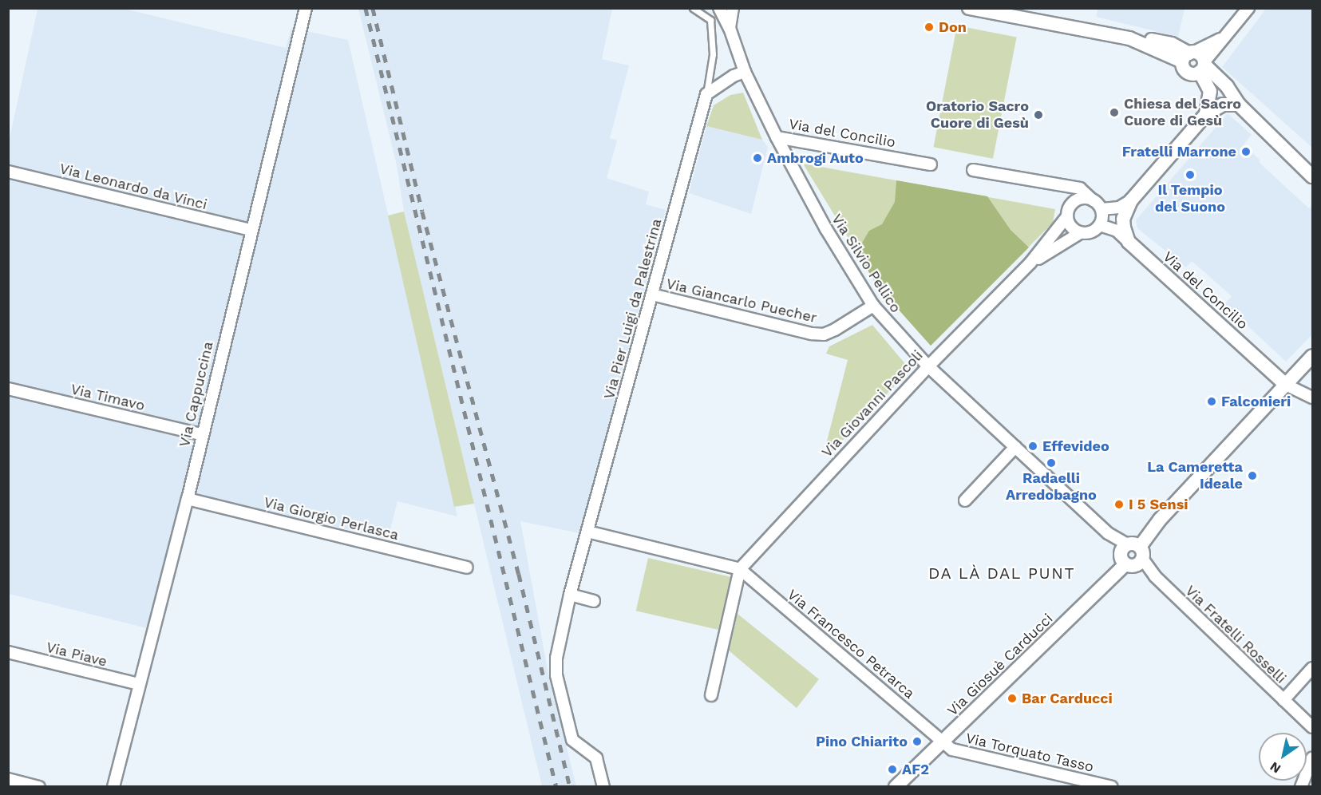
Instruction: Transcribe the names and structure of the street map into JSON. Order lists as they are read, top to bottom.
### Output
{
  "streets": {
    "street": [
      "Via del Concilio",
      "Via Leonardo da Vinci",
      "Via Silvio Pellico",
      "Via Giancarlo Puecher",
      "Via Pier Luigi da Palestrina",
      "Via Cappuccina",
      "Via Timavo",
      "Via Giovanni Pascoli",
      "Via Giorgio Perlasca",
      "Via Fratelli Rosselli",
      "Via Francesco Petrarca",
      "Via Piave",
      "Via Giosuè Carducci",
      "Via Torquato Tasso"
    ]
  },
  "crossings": [
    ["Via del Concilio", "Via Silvio Pellico"],
    ["Via del Concilio", "Via Giovanni Pascoli"],
    ["Via Leonardo da Vinci", "Via Cappuccina"],
    ["Via Silvio Pellico", "Via Giancarlo Puecher"],
    ["Via Silvio Pellico", "Via Giovanni Pascoli"],
    ["Via Silvio Pellico", "Via Fratelli Rosselli"],
    ["Via Giancarlo Puecher", "Via Pier Luigi da Palestrina"],
    ["Via Pier Luigi da Palestrina", "Via Francesco Petrarca"],
    ["Via Cappuccina", "Via Timavo"],
    ["Via Cappuccina", "Via Giorgio Perlasca"],
    ["Via Cappuccina", "Via Piave"],
    ["Via Giovanni Pascoli", "Via Francesco Petrarca"],
    ["Via Francesco Petrarca", "Via Giosuè Carducci"],
    ["Via Francesco Petrarca", "Via Torquato Tasso"],
    ["Via Giosuè Carducci", "Via Torquato Tasso"]
  ],
  "districts": ["DA LÀ DAL PUNT"],
  "places": [
    "Don",
    "Chiesa del Sacro Cuore di Gesù",
    "Oratorio Sacro Cuore di Gesù",
    "Fratelli Marrone",
    "Ambrogi Auto",
    "Il Tempio del Suono",
    "Falconieri",
    "Effevideo",
    "Radaelli Arredobagno",
    "La Cameretta Ideale",
    "I 5 Sensi",
    "Bar Carducci",
    "Pino Chiarito",
    "AF2"
  ],
  "north": "bottom left"
}
